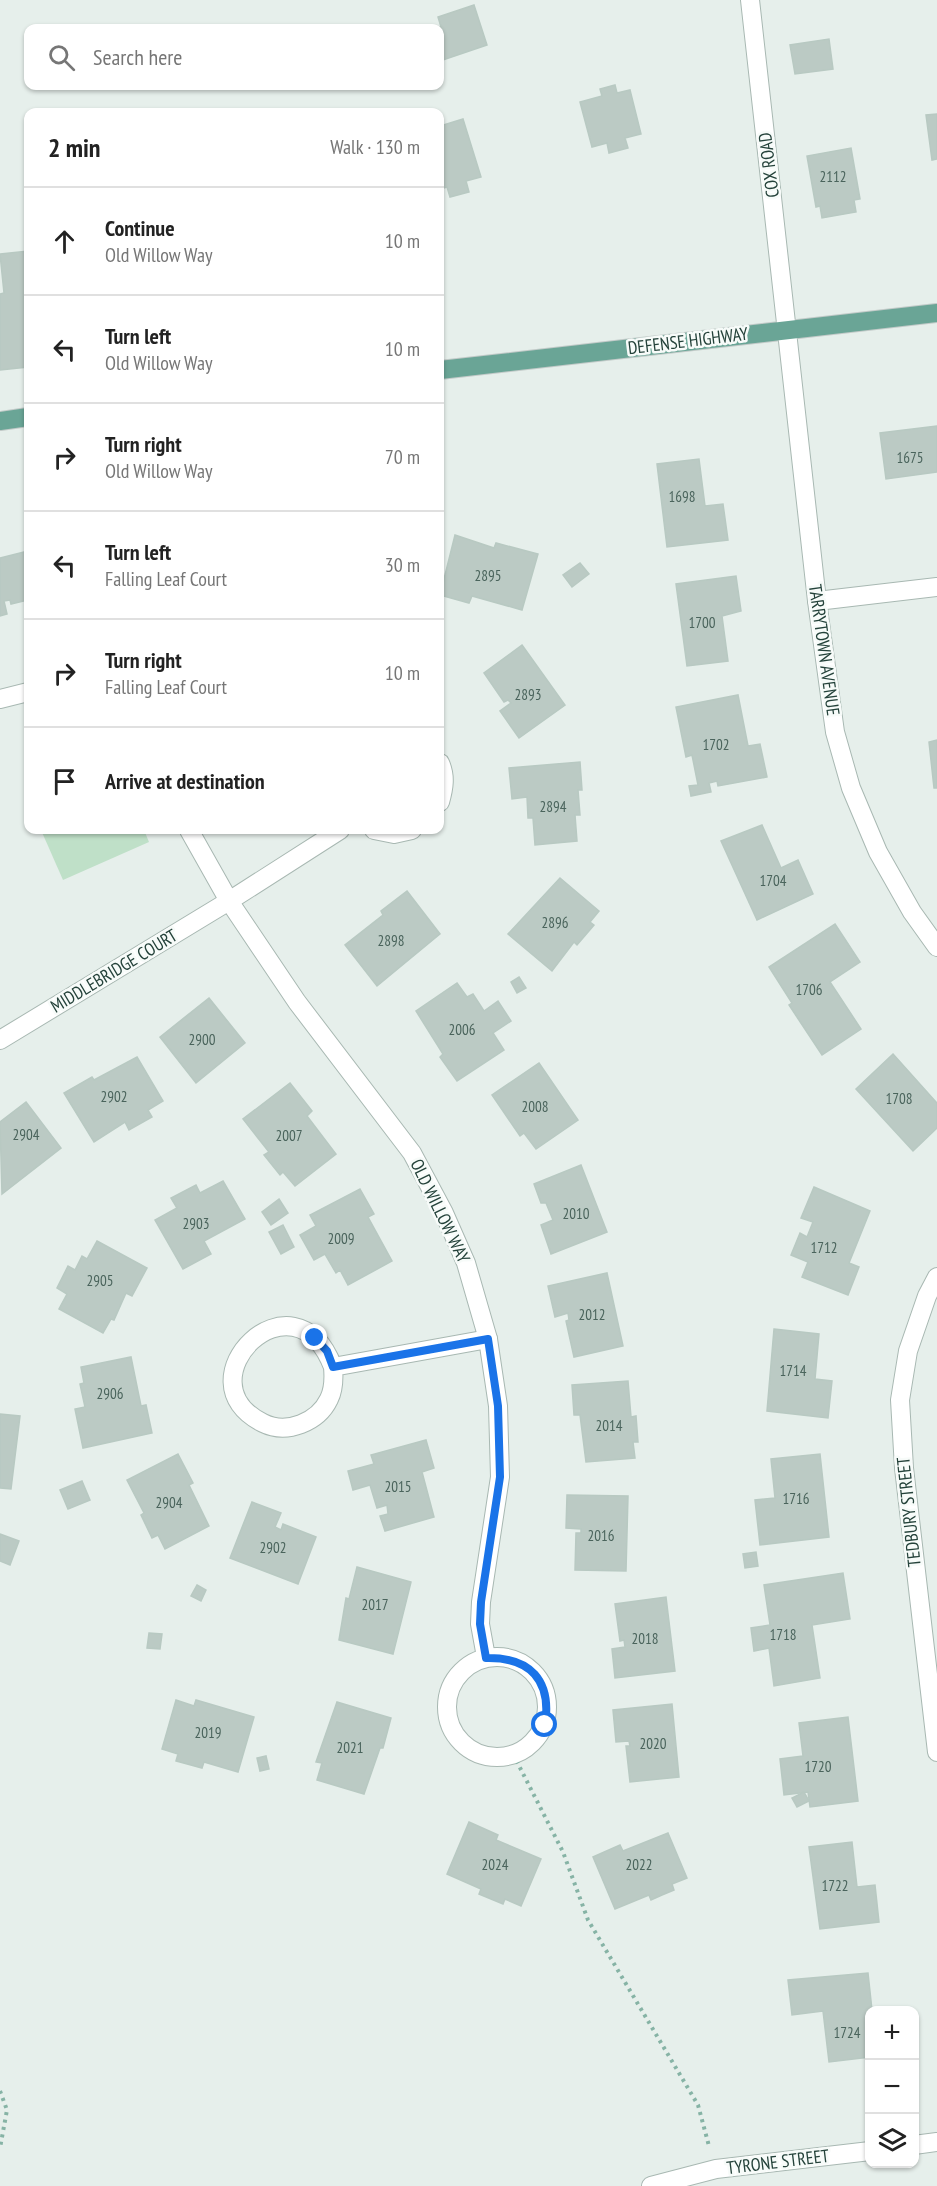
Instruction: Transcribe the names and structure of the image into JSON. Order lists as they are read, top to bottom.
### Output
{
  "streets": {
    "main road": ["DEFENSE HIGHWAY"],
    "street": [
      "COX ROAD",
      "TARRYTOWN AVENUE",
      "MIDDLEBRIDGE COURT",
      "OLD WILLOW WAY",
      "TEDBURY STREET",
      "TYRONE STREET"
    ]
  },
  "crossings": [
    ["COX ROAD", "DEFENSE HIGHWAY"],
    ["COX ROAD", "TARRYTOWN AVENUE"],
    ["DEFENSE HIGHWAY", "TARRYTOWN AVENUE"],
    ["MIDDLEBRIDGE COURT", "OLD WILLOW WAY"]
  ],
  "house_numbers": [
    "2112",
    "1675",
    "1698",
    "2895",
    "1700",
    "2893",
    "1702",
    "2894",
    "1704",
    "2896",
    "2898",
    "1706",
    "2006",
    "2900",
    "2902",
    "1708",
    "2008",
    "2904",
    "2007",
    "2010",
    "2903",
    "2009",
    "1712",
    "2905",
    "2012",
    "1714",
    "2906",
    "2014",
    "2015",
    "1716",
    "2904",
    "2016",
    "2902",
    "2017",
    "1718",
    "2018",
    "2019",
    "2020",
    "2021",
    "1720",
    "2024",
    "2022",
    "1722",
    "1724"
  ],
  "page": {
    "search": "Search here",
    "heading": ["2 min", "Walk · 130 m"],
    "list": [
      ["Continue", "Old Willow Way", "10 m"],
      ["Turn left", "Old Willow Way", "10 m"],
      ["Turn right", "Old Willow Way", "70 m"],
      ["Turn left", "Falling Leaf Court", "30 m"],
      ["Turn right", "Falling Leaf Court", "10 m"],
      "Arrive at destination"
    ],
    "map_buttons": ["+", "−"]
  }
}
